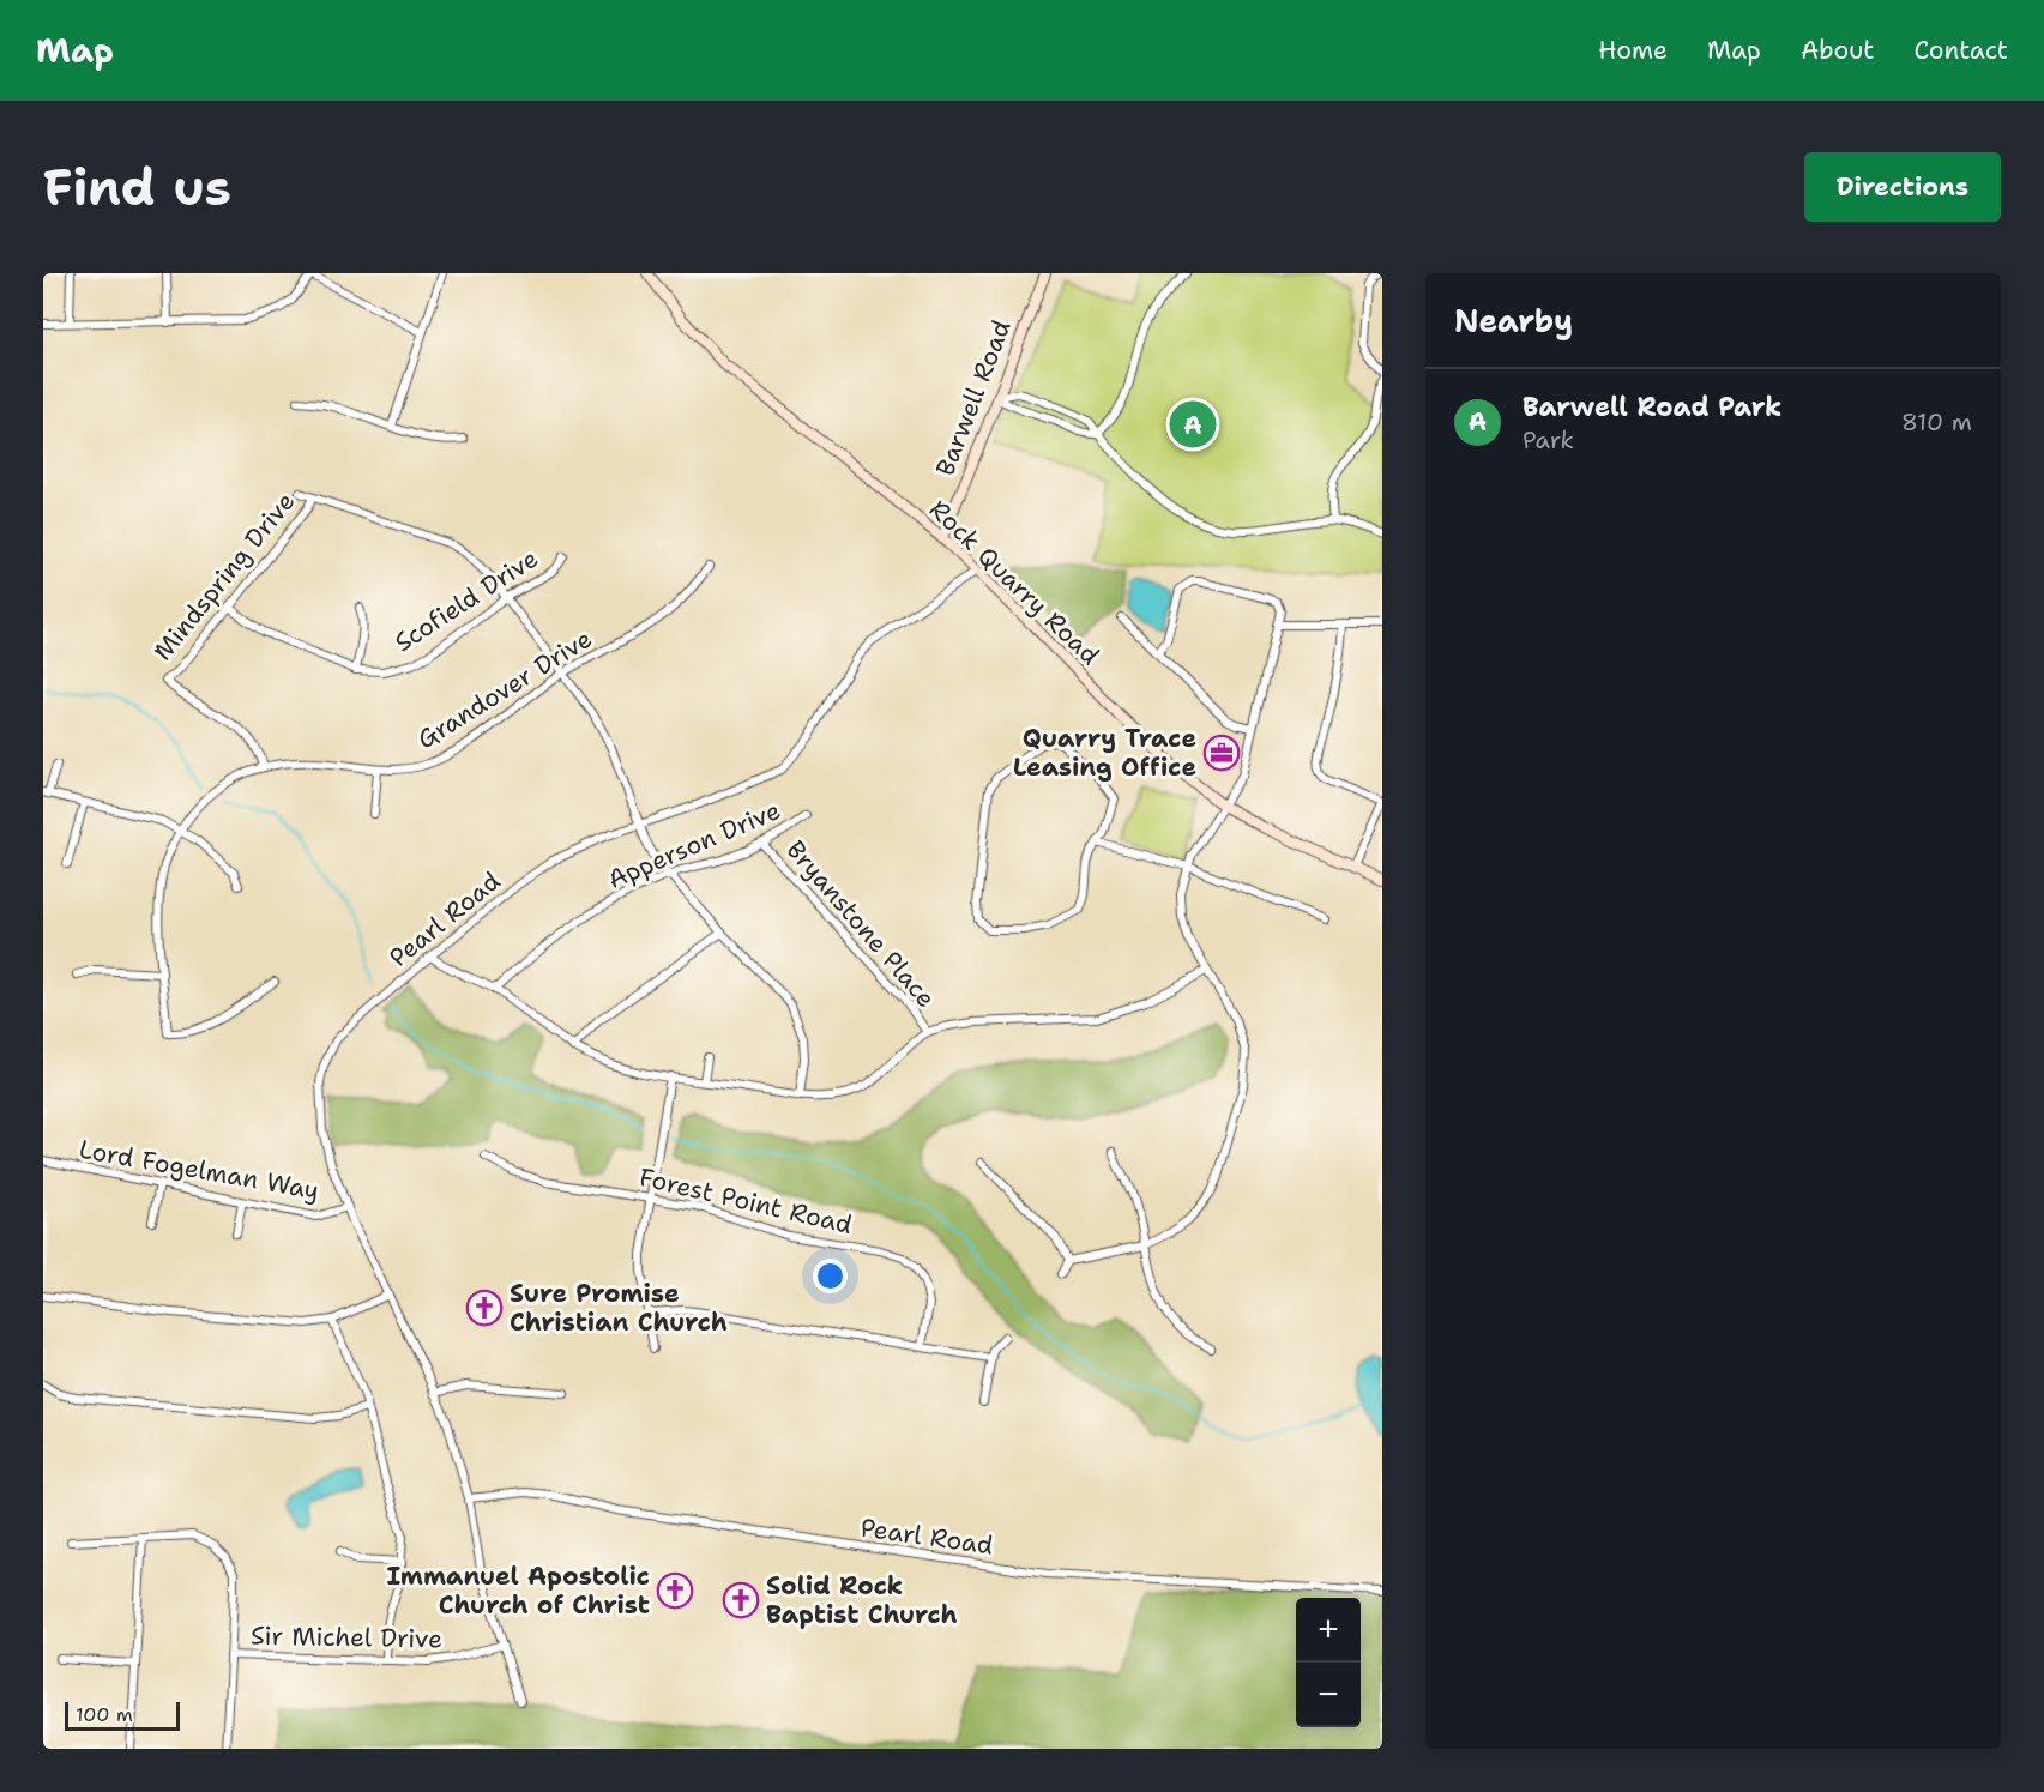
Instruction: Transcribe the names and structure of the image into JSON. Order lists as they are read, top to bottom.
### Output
{
  "streets": {
    "main road": ["Barwell Road", "Rock Quarry Road"],
    "street": [
      "Mindspring Drive",
      "Scofield Drive",
      "Grandover Drive",
      "Apperson Drive",
      "Pearl Road",
      "Bryanstone Place",
      "Lord Fogelman Way",
      "Forest Point Road",
      "Sir Michel Drive"
    ]
  },
  "crossings": [
    ["Barwell Road", "Rock Quarry Road"],
    ["Mindspring Drive", "Scofield Drive"],
    ["Mindspring Drive", "Grandover Drive"],
    ["Rock Quarry Road", "Pearl Road"],
    ["Apperson Drive", "Bryanstone Place"],
    ["Pearl Road", "Lord Fogelman Way"],
    ["Pearl Road", "Sir Michel Drive"]
  ],
  "places": {
    "office": ["Quarry Trace Leasing Office"],
    "church": ["Sure Promise Christian Church", "Immanuel Apostolic Church of Christ", "Solid Rock Baptist Church"]
  },
  "scale_bar": "100 m",
  "page": {
    "header": "Map",
    "nav": [
      "Home",
      "Map",
      "About",
      "Contact"
    ],
    "buttons": "Directions",
    "title": "Find us",
    "heading": "Nearby",
    "list": [
      {
        "mark": "A",
        "name": "Barwell Road Park",
        "note": "Park",
        "value": "810 m"
      }
    ],
    "pins": "A",
    "map_buttons": ["+", "−"],
    "scale": "100 m"
  }
}
